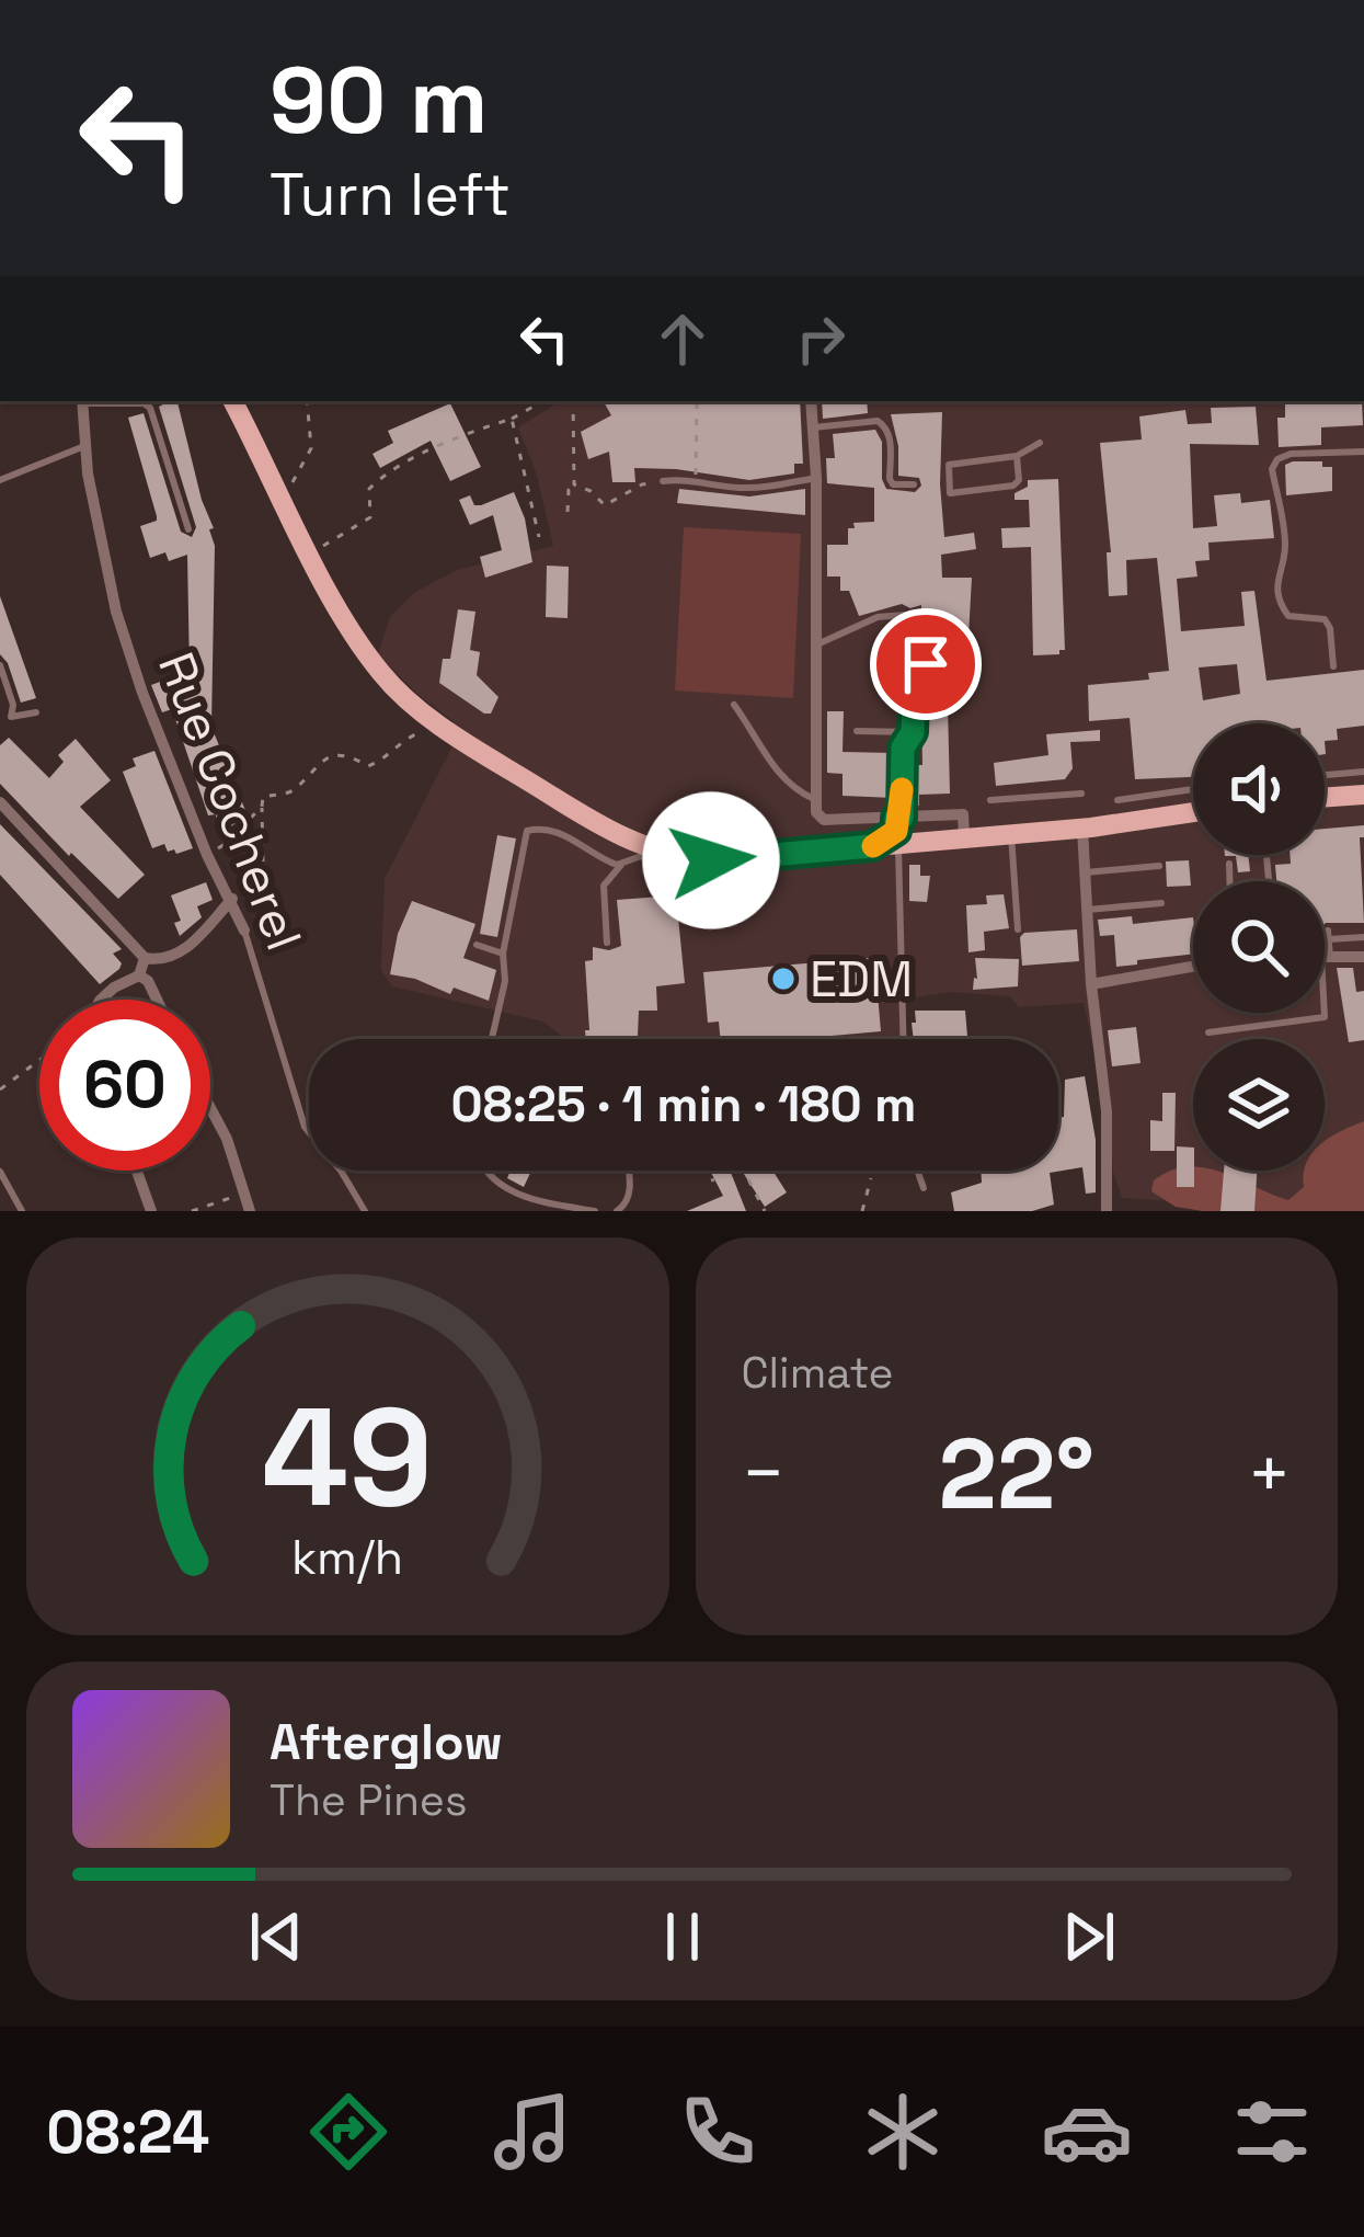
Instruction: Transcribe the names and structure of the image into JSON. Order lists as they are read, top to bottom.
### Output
{
  "streets": {
    "street": ["Rue Cocherel"]
  },
  "places": ["EDM"],
  "page": {
    "turn": ["90 m", "Turn left"],
    "limit": "60",
    "trip": "08:25 · 1 min · 180 m",
    "tile": "Climate",
    "heat": ["−", "22°", "+"],
    "song": ["Afterglow", "The Pines"],
    "tabs": "08:24",
    "gauge": ["49", "km/h"]
  }
}
